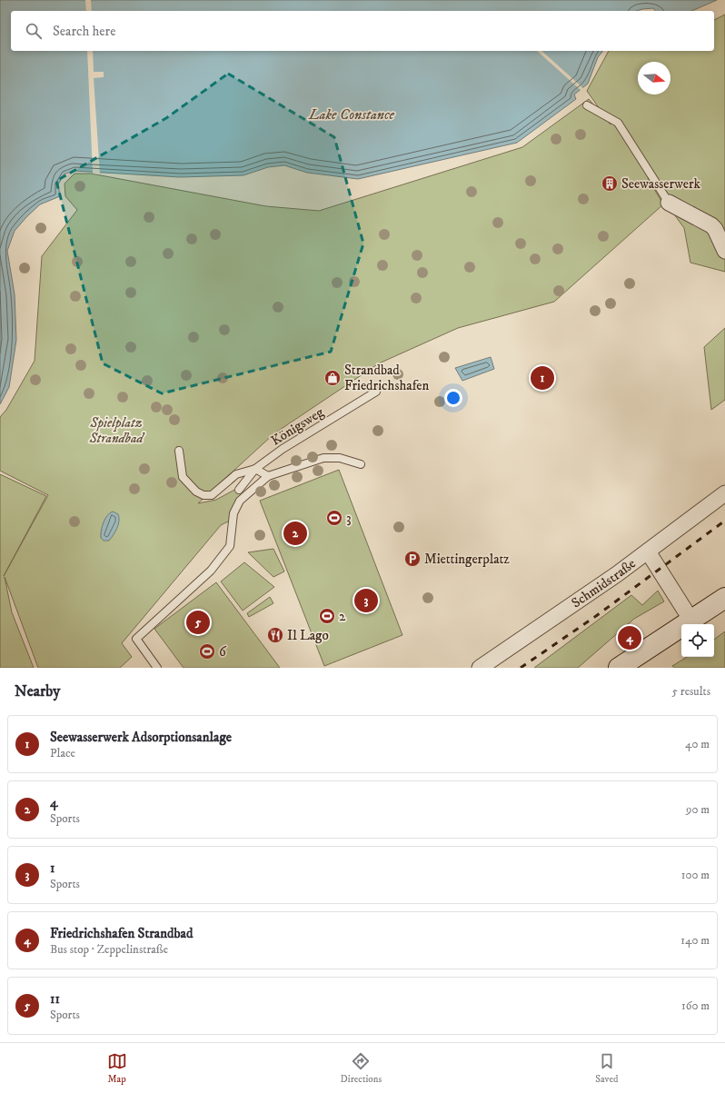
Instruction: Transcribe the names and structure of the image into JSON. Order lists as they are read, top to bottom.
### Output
{
  "streets": {
    "street": ["Schmidstraße"],
    "lane": ["Königsweg"]
  },
  "water": ["Lake Constance"],
  "parks": ["Spielplatz Strandbad"],
  "places": {
    "building": ["Seewasserwerk"],
    "shop": ["Strandbad Friedrichshafen"],
    "sports": ["3", "2", "6"],
    "parking": ["Miettingerplatz"],
    "restaurant": ["Il Lago"]
  },
  "north": "right",
  "page": {
    "search": "Search here",
    "pins": [
      "1",
      "2",
      "3",
      "5",
      "4"
    ],
    "heading": ["Nearby", "5 results"],
    "list": [
      {
        "mark": "1",
        "name": "Seewasserwerk Adsorptionsanlage",
        "note": "Place",
        "value": "40 m"
      },
      {
        "mark": "2",
        "name": "4",
        "note": "Sports",
        "value": "90 m"
      },
      {
        "mark": "3",
        "name": "1",
        "note": "Sports",
        "value": "100 m"
      },
      {
        "mark": "4",
        "name": "Friedrichshafen Strandbad",
        "note": "Bus stop · Zeppelinstraße",
        "value": "140 m"
      },
      {
        "mark": "5",
        "name": "11",
        "note": "Sports",
        "value": "160 m"
      }
    ],
    "nav": ["Map", "Directions", "Saved"]
  }
}
